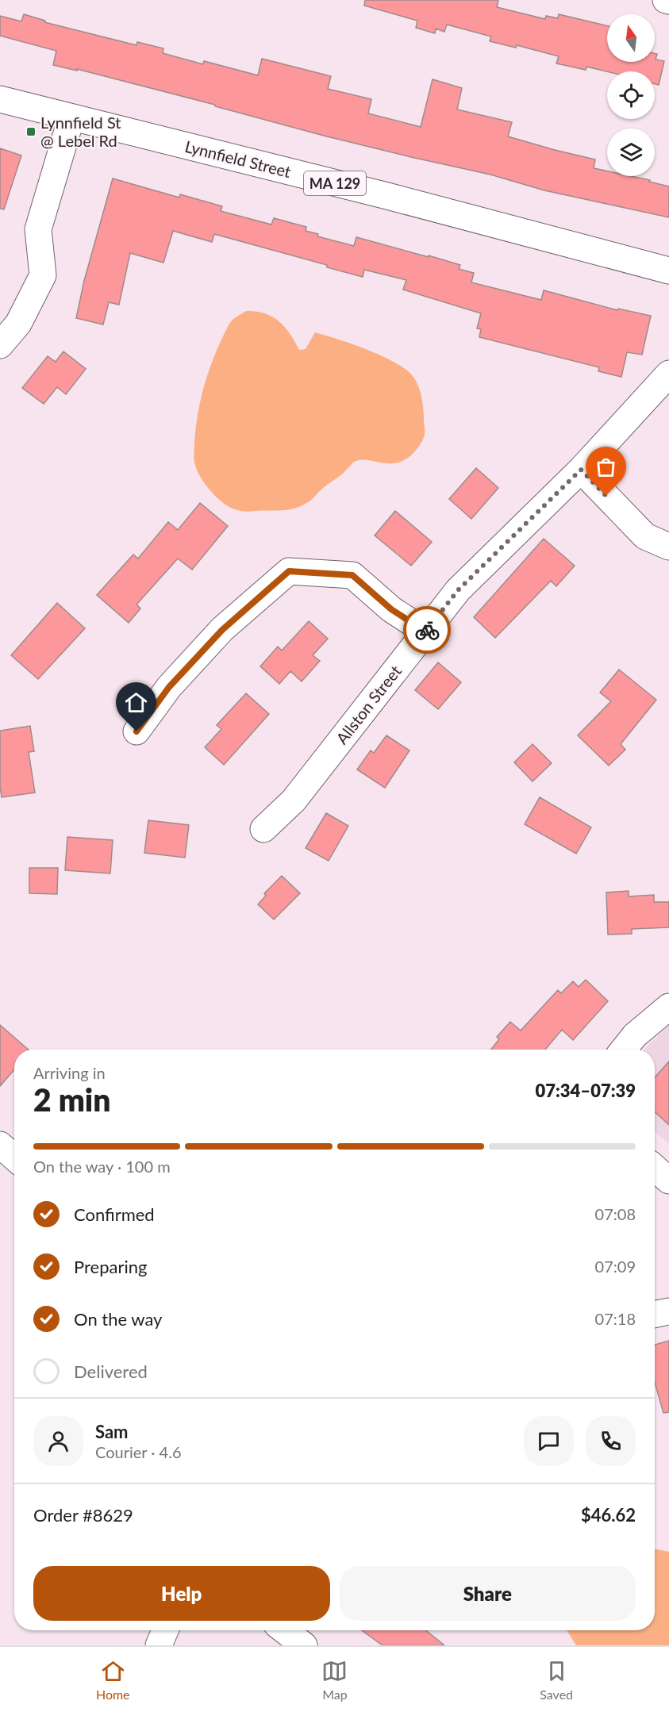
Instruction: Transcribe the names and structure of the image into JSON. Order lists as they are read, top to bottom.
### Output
{
  "streets": {
    "street": ["Lynnfield Street", "MA 129", "Allston Street"]
  },
  "places": {
    "transit": ["Lynnfield St @ Lebel Rd"]
  },
  "north": "top",
  "page": {
    "heading": ["2 min", "Arriving in", "07:34–07:39"],
    "panel": [
      "Sam",
      "Courier · 4.6",
      "Order #8629",
      "$46.62"
    ],
    "bar": "On the way · 100 m",
    "list": [
      ["Confirmed", "07:08"],
      ["Preparing", "07:09"],
      ["On the way", "07:18"],
      "Delivered"
    ],
    "buttons": ["Help", "Share"],
    "tabs": ["Home", "Map", "Saved"]
  }
}
